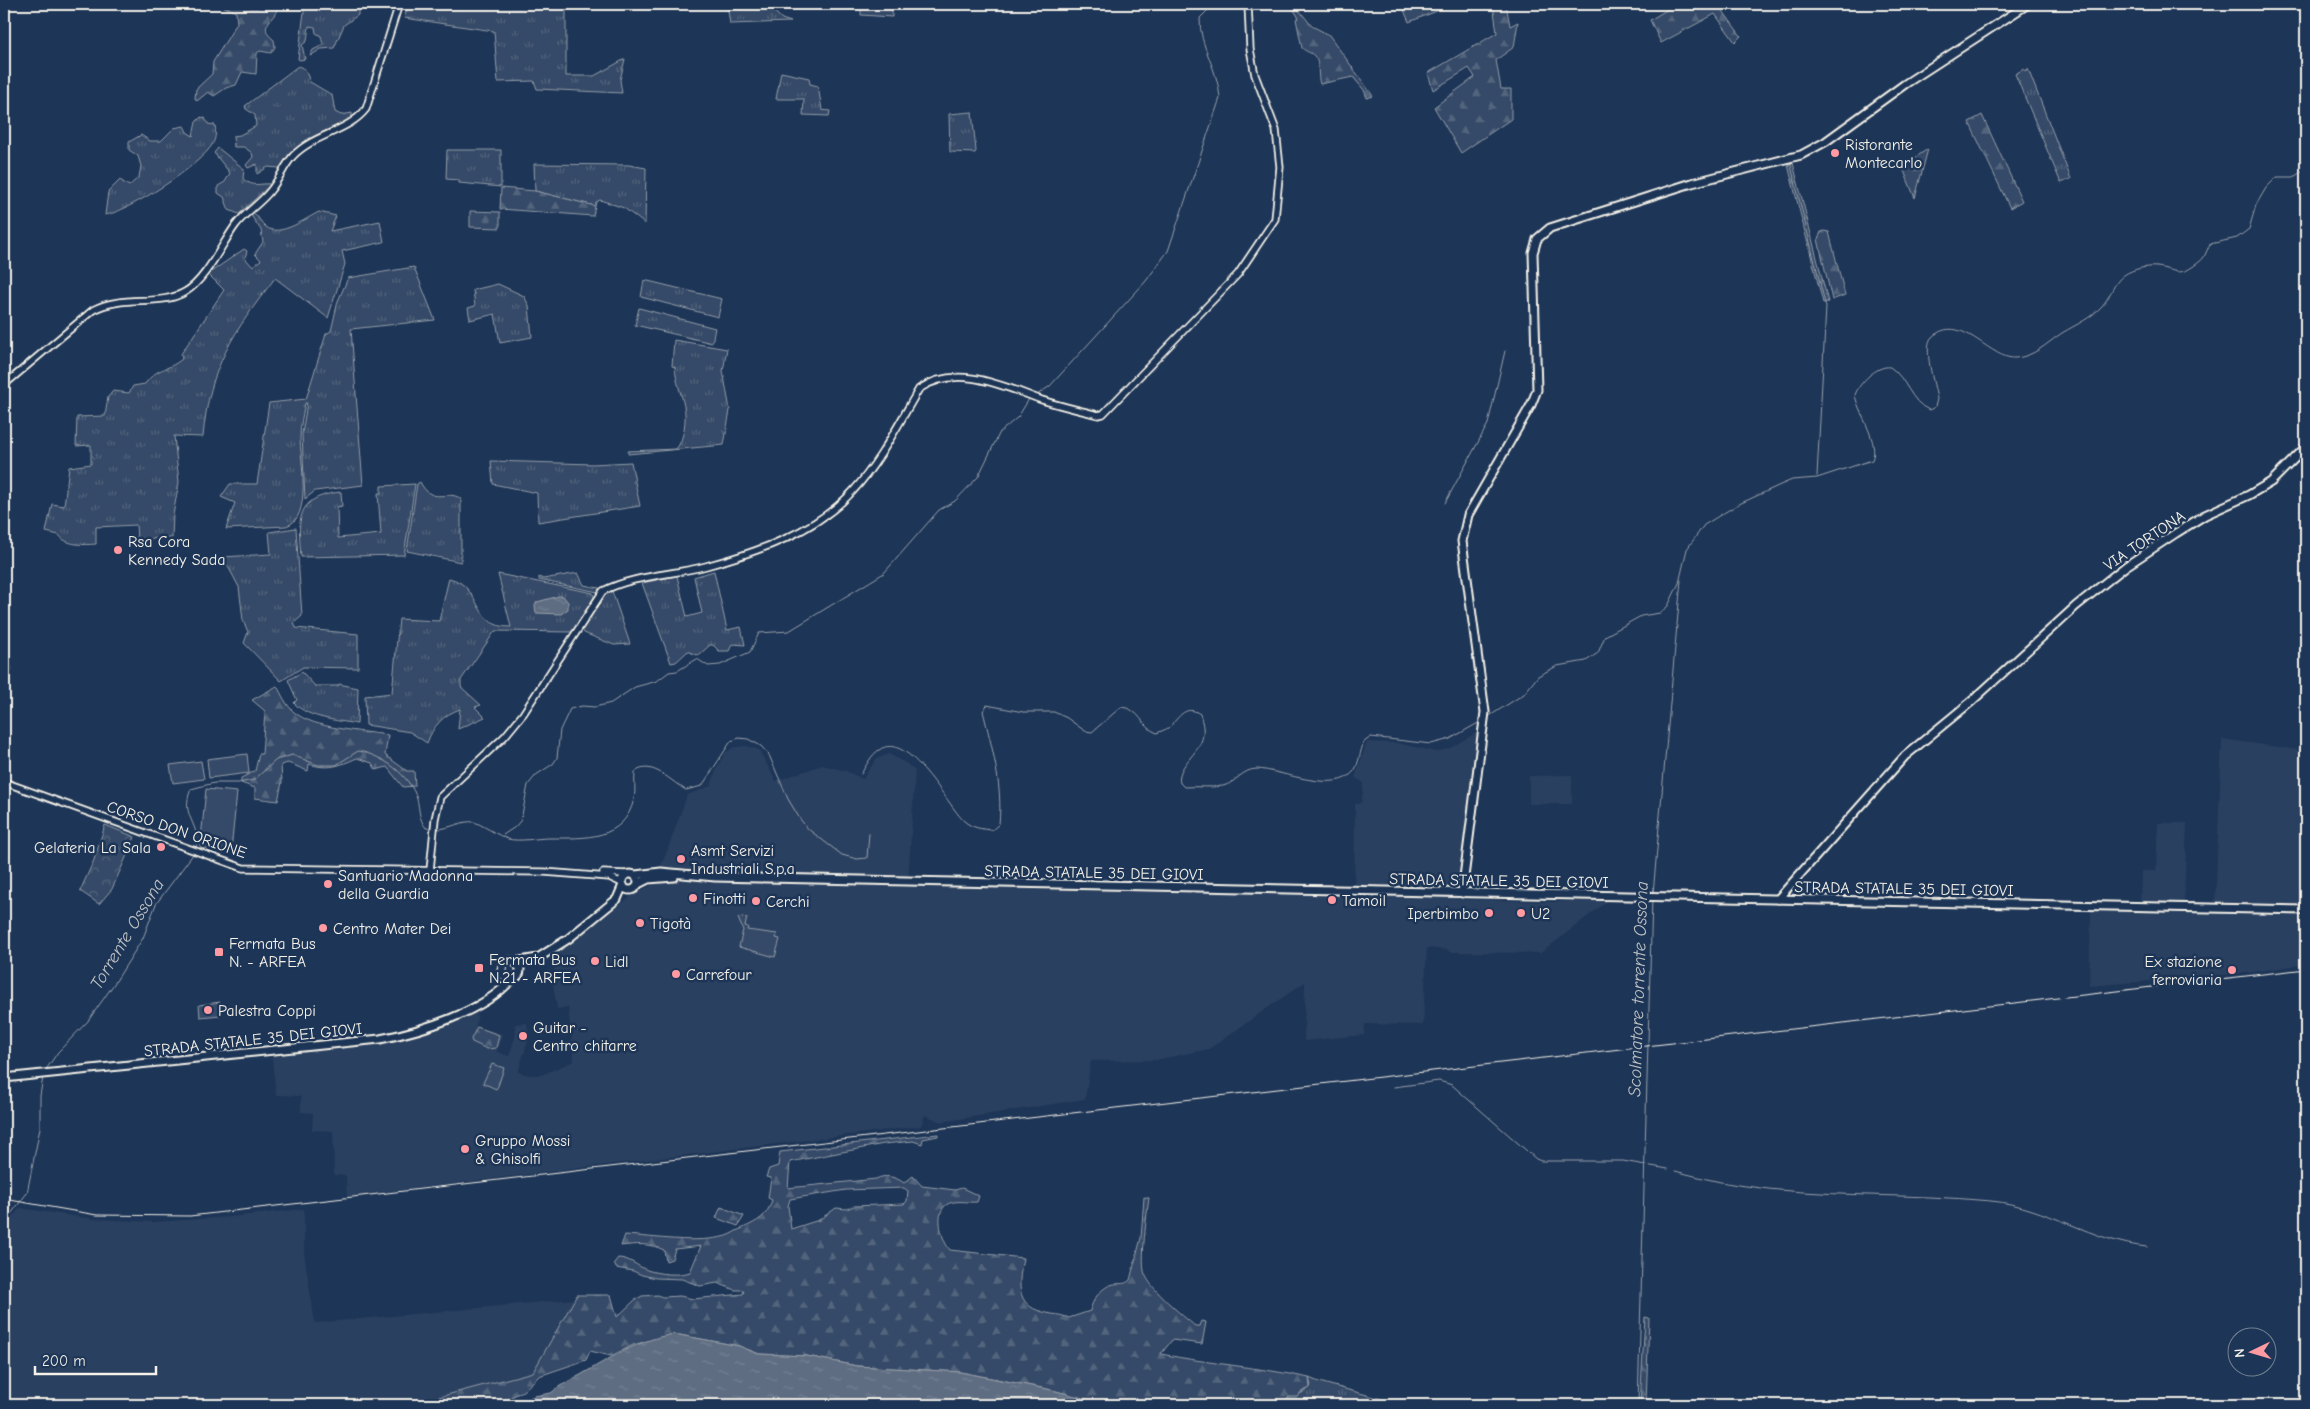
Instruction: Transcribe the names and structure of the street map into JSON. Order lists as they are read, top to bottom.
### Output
{
  "streets": {
    "main road": ["VIA TORTONA", "STRADA STATALE 35 DEI GIOVI"],
    "street": ["CORSO DON ORIONE"]
  },
  "crossings": [
    ["VIA TORTONA", "STRADA STATALE 35 DEI GIOVI"],
    ["CORSO DON ORIONE", "STRADA STATALE 35 DEI GIOVI"]
  ],
  "water": ["Torrente Ossona", "Scolmatore torrente Ossona"],
  "places": {
    "other": [
      "Ristorante Montecarlo",
      "Rsa Cora Kennedy Sada",
      "Gelateria La Sala",
      "Asmt Servizi Industriali S.p.a",
      "Santuario Madonna della Guardia",
      "Finotti",
      "Tamoil",
      "Cerchi",
      "Iperbimbo",
      "U2",
      "Tigotà",
      "Centro Mater Dei",
      "Lidl",
      "Ex stazione ferroviaria",
      "Carrefour",
      "Palestra Coppi",
      "Guitar - Centro chitarre",
      "Gruppo Mossi & Ghisolfi"
    ],
    "transit": ["Fermata Bus N. - ARFEA", "Fermata Bus N.21 - ARFEA"]
  },
  "scale_bar": "200 m",
  "north": "left"
}
